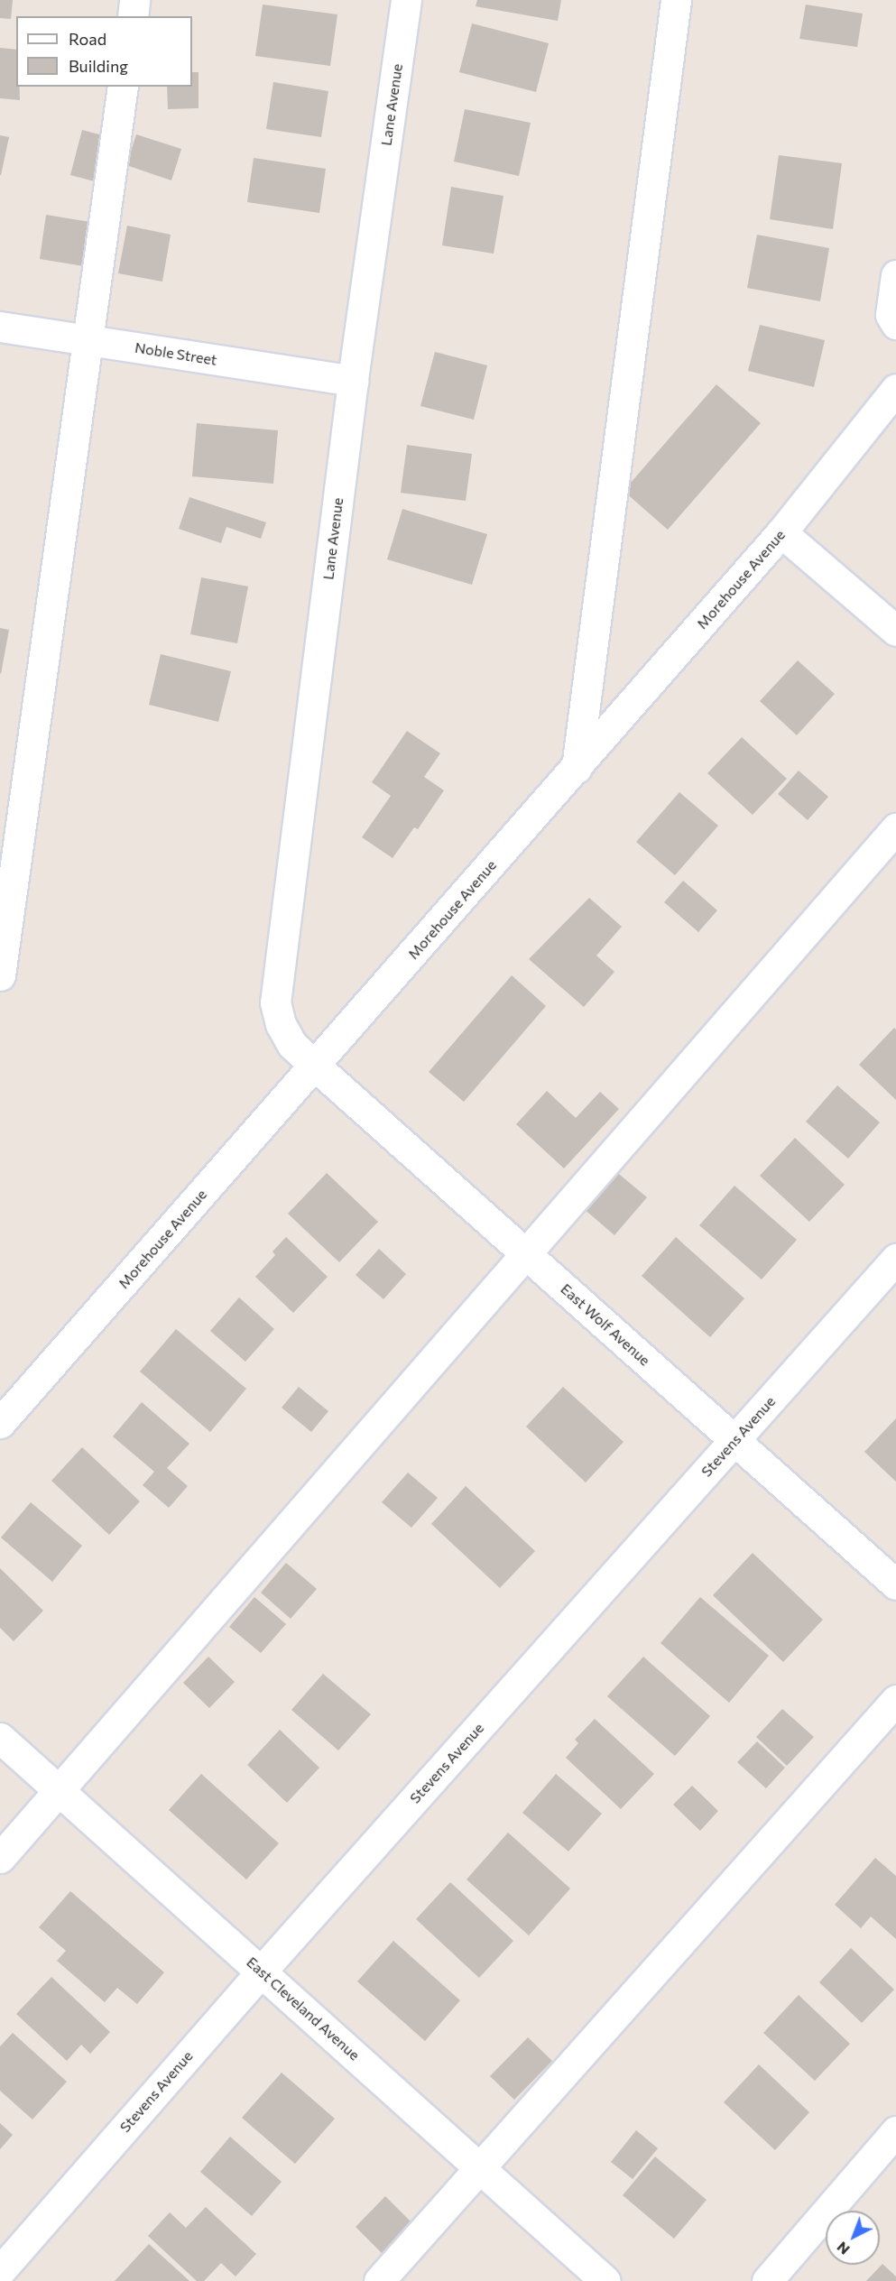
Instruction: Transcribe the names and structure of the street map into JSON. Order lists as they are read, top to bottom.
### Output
{
  "streets": {
    "street": [
      "Lane Avenue",
      "Noble Street",
      "Morehouse Avenue",
      "East Wolf Avenue",
      "Stevens Avenue",
      "East Cleveland Avenue"
    ]
  },
  "crossings": [
    ["Lane Avenue", "Noble Street"],
    ["Lane Avenue", "Morehouse Avenue"],
    ["Lane Avenue", "East Wolf Avenue"],
    ["Morehouse Avenue", "East Wolf Avenue"],
    ["East Wolf Avenue", "Stevens Avenue"],
    ["Stevens Avenue", "East Cleveland Avenue"]
  ],
  "legend": ["Road", "Building"],
  "north": "bottom left"
}
